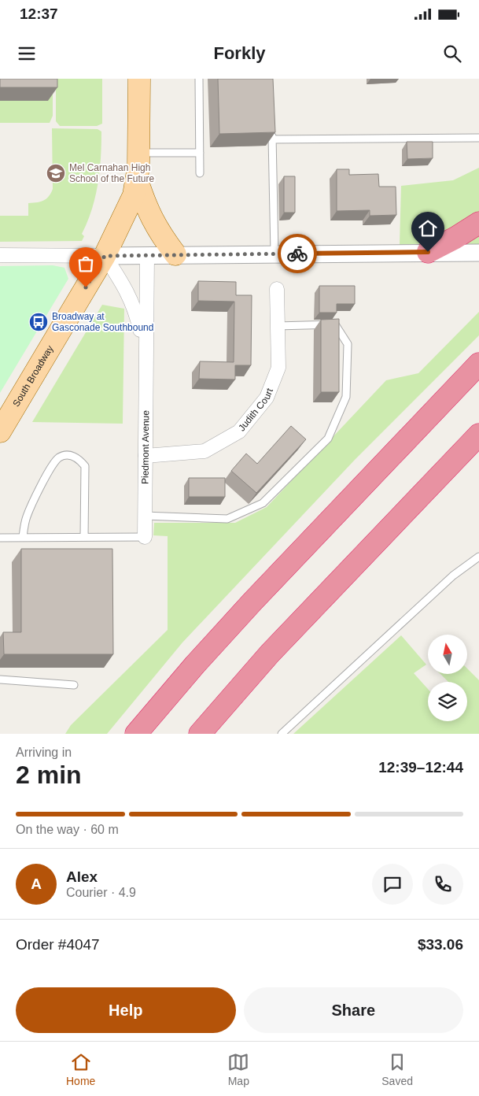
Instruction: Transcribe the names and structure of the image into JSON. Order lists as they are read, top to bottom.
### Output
{
  "streets": {
    "main road": ["South Broadway"],
    "street": ["Judith Court", "Piedmont Avenue"]
  },
  "crossings": [
    ["South Broadway", "Piedmont Avenue"],
    ["Judith Court", "Piedmont Avenue"]
  ],
  "places": {
    "school or university": ["Mel Carnahan High School of the Future"],
    "bus stop": ["Broadway at Gasconade Southbound"]
  },
  "north": "top",
  "page": {
    "status": "12:37",
    "header": "Forkly",
    "heading": ["2 min", "Arriving in", "12:39–12:44"],
    "panel": [
      "Alex",
      "Courier · 4.9",
      "Order #4047",
      "$33.06"
    ],
    "bar": "On the way · 60 m",
    "round": "A",
    "buttons": ["Help", "Share"],
    "tabs": ["Home", "Map", "Saved"]
  }
}
